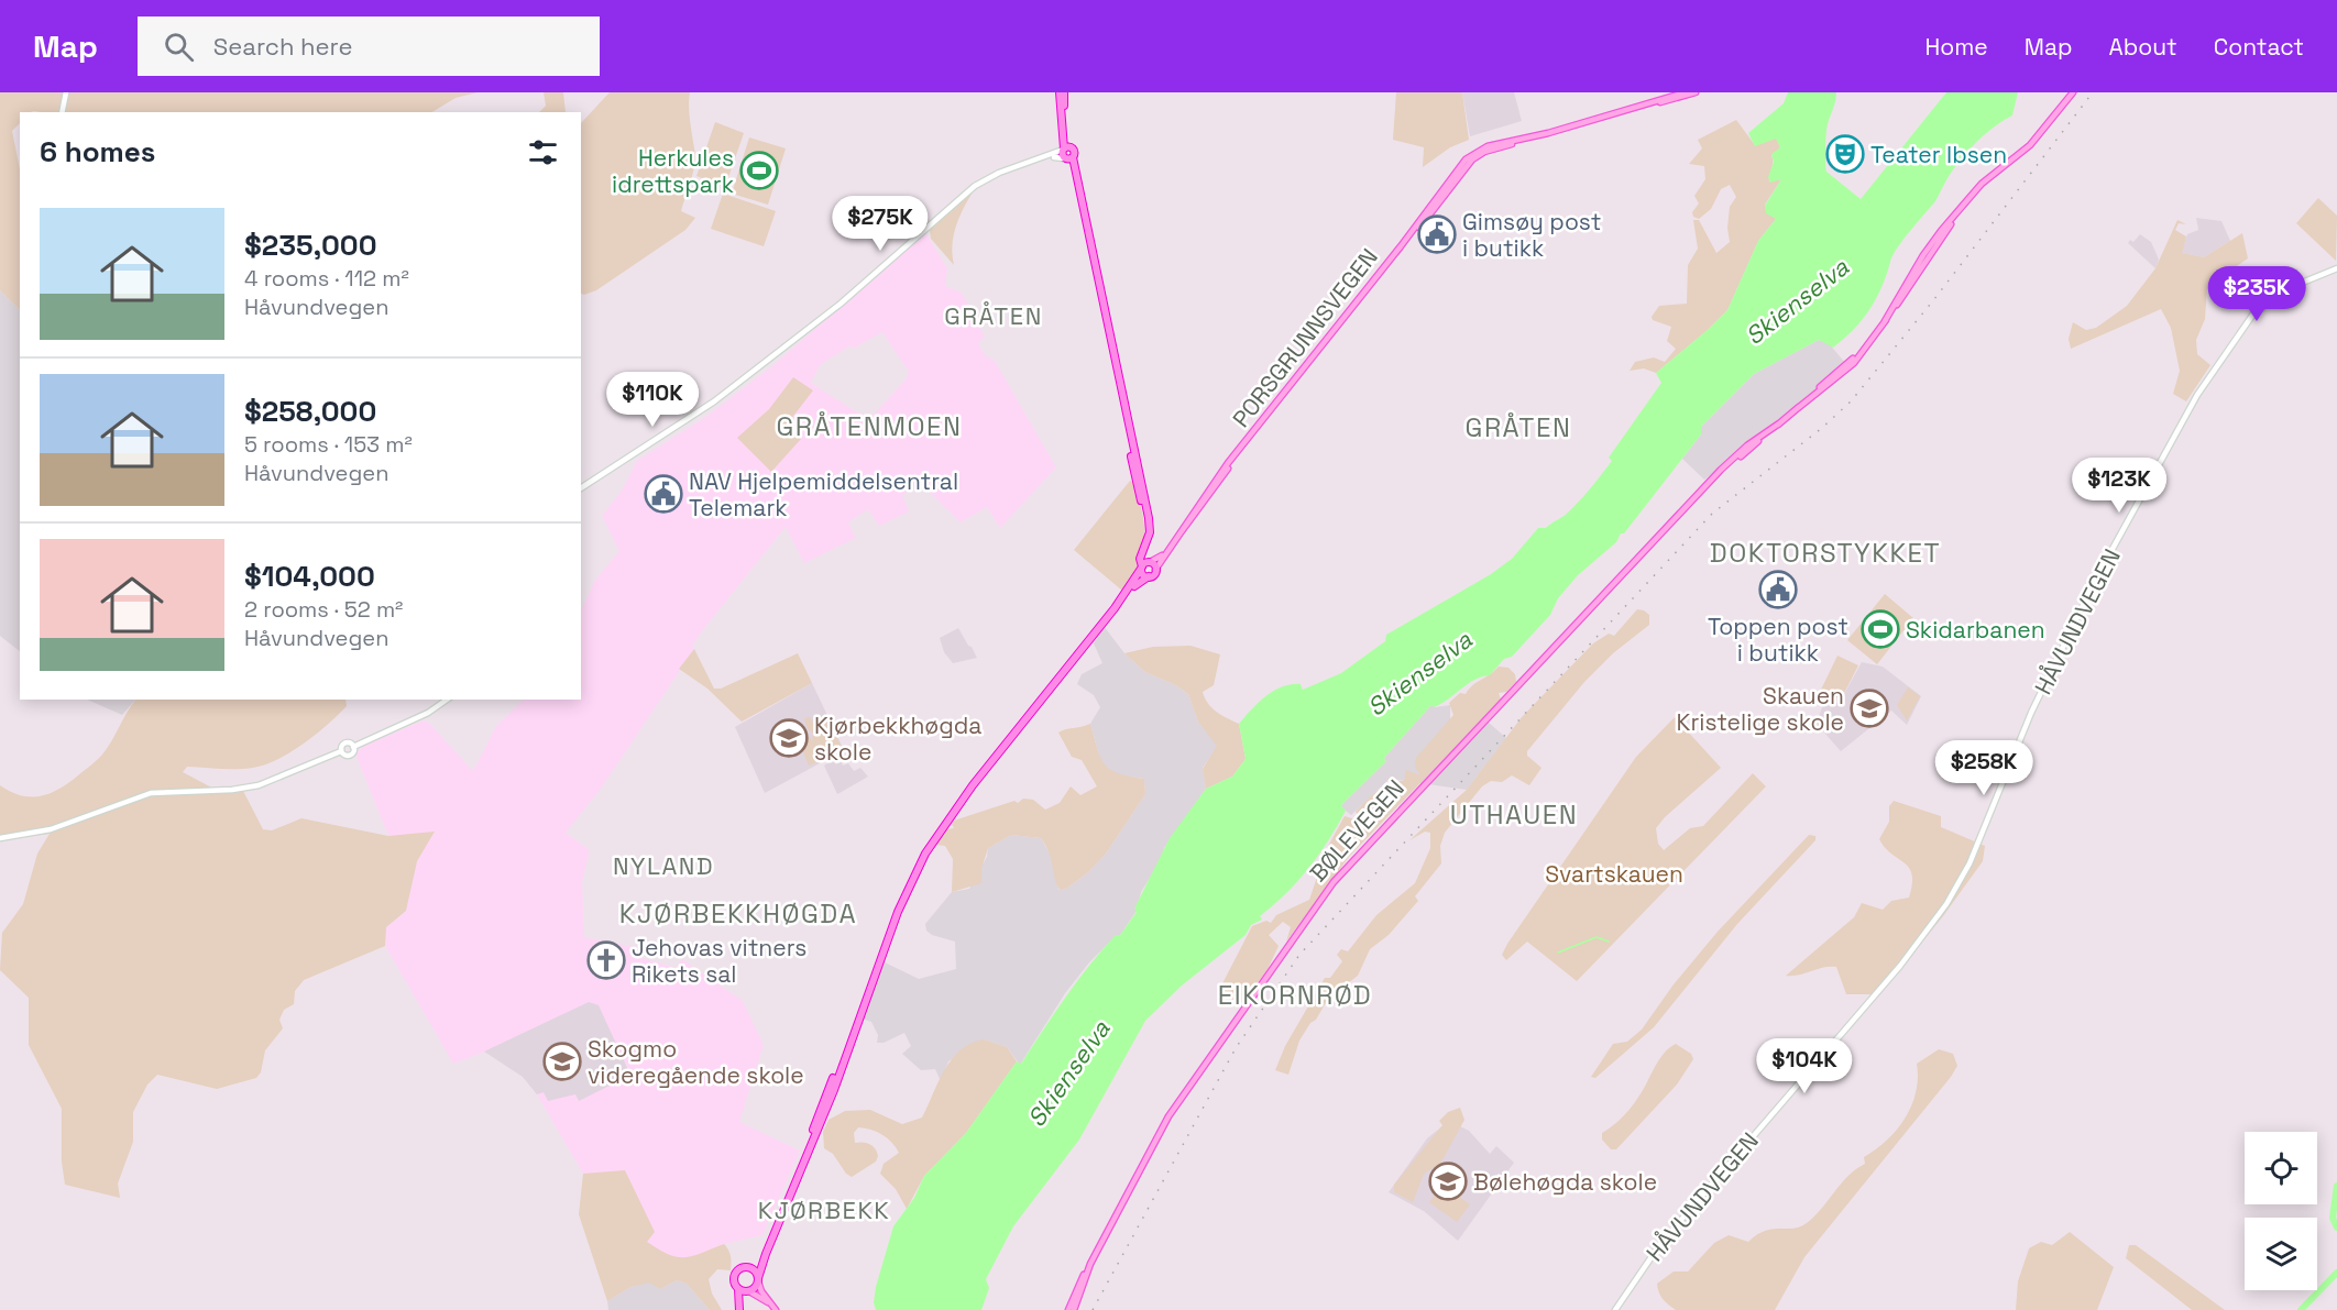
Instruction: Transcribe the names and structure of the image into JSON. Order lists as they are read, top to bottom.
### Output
{
  "streets": {
    "highway": ["PORSGRUNNSVEGEN"],
    "main road": ["HÅVUNDVEGEN", "BØLEVEGEN"]
  },
  "districts": [
    "GRÅTEN",
    "GRÅTENMOEN",
    "GRÅTEN",
    "DOKTORSTYKKET",
    "UTHAUEN",
    "NYLAND",
    "KJØRBEKKHØGDA",
    "EIKORNRØD",
    "KJØRBEKK"
  ],
  "water": ["Skienselva"],
  "parks": ["Svartskauen"],
  "places": {
    "theatre": ["Teater Ibsen"],
    "sports": ["Herkules idrettspark", "Skidarbanen"],
    "public building": ["Gimsøy post i butikk", "NAV Hjelpemiddelsentral Telemark", "Toppen post i butikk"],
    "school or university": [
      "Skauen Kristelige skole",
      "Kjørbekkhøgda skole",
      "Skogmo videregående skole",
      "Bølehøgda skole"
    ],
    "church": ["Jehovas vitners Rikets sal"]
  },
  "page": {
    "header": "Map",
    "search": "Search here",
    "nav": [
      "Home",
      "Map",
      "About",
      "Contact"
    ],
    "heading": "6 homes",
    "list": [
      {
        "name": "$235,000",
        "note": "4 rooms · 112 m² · Håvundvegen"
      },
      {
        "name": "$258,000",
        "note": "5 rooms · 153 m² · Håvundvegen"
      },
      {
        "name": "$104,000",
        "note": "2 rooms · 52 m² · Håvundvegen"
      }
    ],
    "price": [
      "$275K",
      "$235K",
      "$110K",
      "$123K",
      "$258K",
      "$104K"
    ]
  }
}
